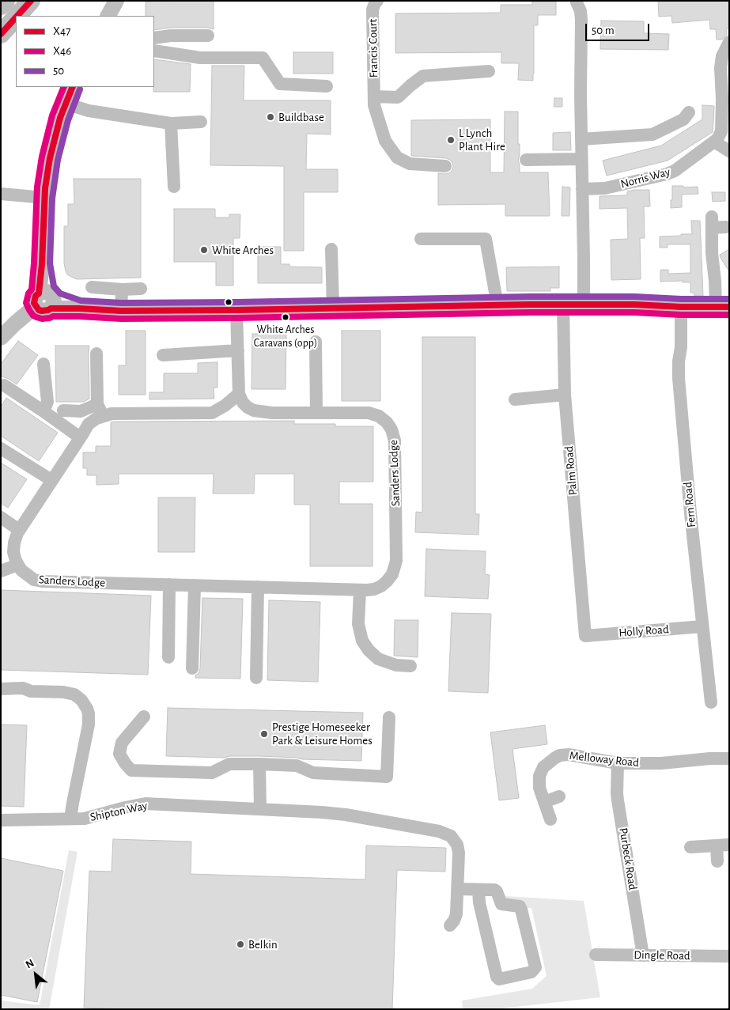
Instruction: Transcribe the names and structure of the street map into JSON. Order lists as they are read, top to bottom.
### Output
{
  "streets": {
    "street": [
      "Francis Court",
      "Norris Way",
      "Palm Road",
      "Sanders Lodge",
      "Fern Road",
      "Holly Road",
      "Melloway Road",
      "Shipton Way",
      "Purbeck Road",
      "Dingle Road"
    ]
  },
  "crossings": [
    ["Palm Road", "Holly Road"],
    ["Fern Road", "Holly Road"],
    ["Melloway Road", "Purbeck Road"],
    ["Purbeck Road", "Dingle Road"]
  ],
  "places": [
    "Buildbase",
    "L Lynch Plant Hire",
    "White Arches",
    "White Arches Caravans (opp)",
    "Prestige Homeseeker Park & Leisure Homes",
    "Belkin"
  ],
  "lines": ["transit line X47", "transit line X46", "transit line 50"],
  "legend": ["X47", "X46", "50"],
  "scale_bar": "50 m",
  "north": "top left"
}
